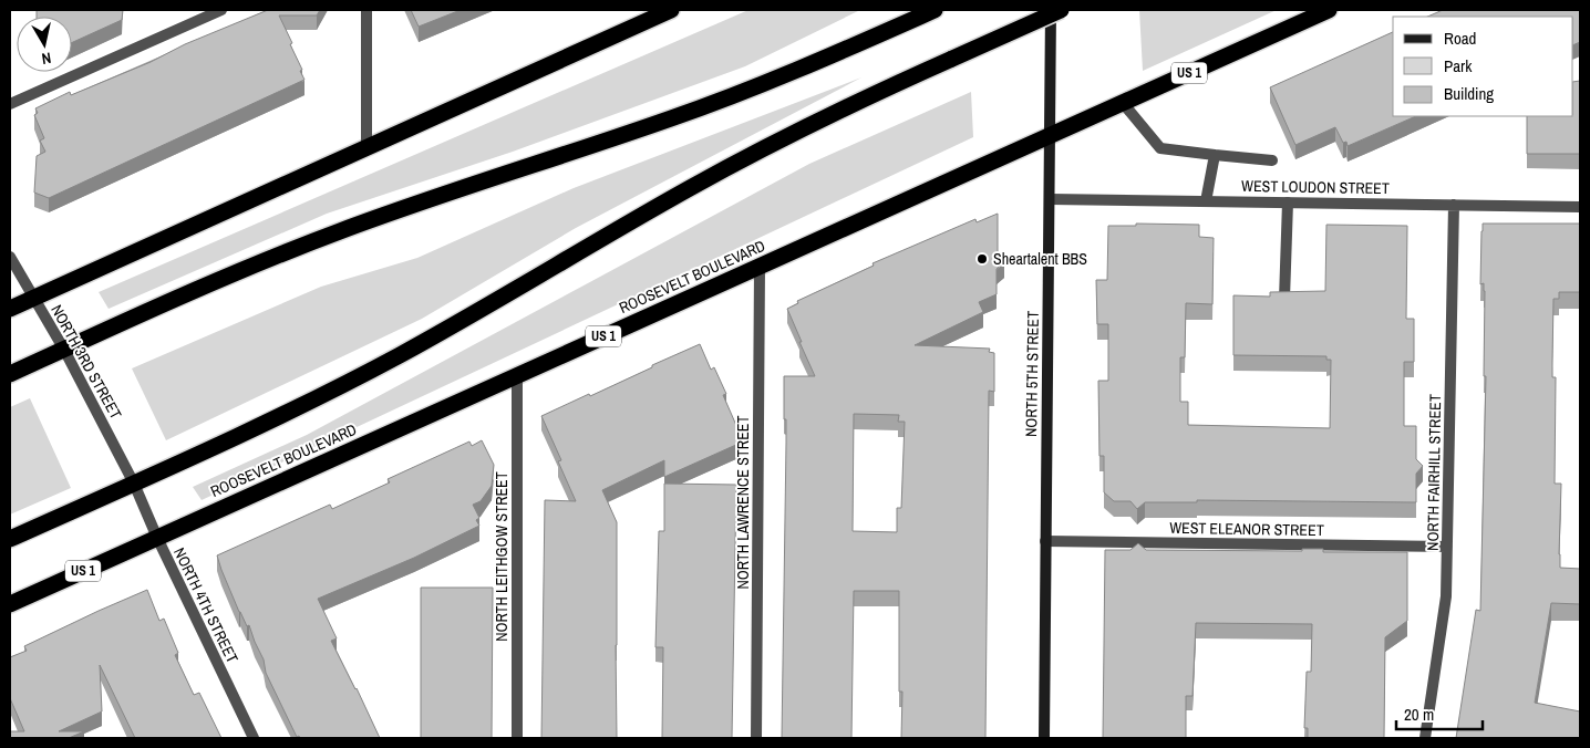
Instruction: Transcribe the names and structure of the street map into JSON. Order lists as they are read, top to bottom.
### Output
{
  "streets": {
    "highway": ["US 1", "ROOSEVELT BOULEVARD"],
    "street": [
      "WEST LOUDON STREET",
      "NORTH 3RD STREET",
      "NORTH 5TH STREET",
      "NORTH FAIRHILL STREET",
      "NORTH LAWRENCE STREET",
      "WEST ELEANOR STREET",
      "NORTH LEITHGOW STREET",
      "NORTH 4TH STREET"
    ]
  },
  "crossings": [
    ["WEST LOUDON STREET", "NORTH 5TH STREET"],
    ["WEST LOUDON STREET", "NORTH FAIRHILL STREET"],
    ["ROOSEVELT BOULEVARD", "NORTH 5TH STREET"],
    ["ROOSEVELT BOULEVARD", "NORTH LAWRENCE STREET"],
    ["ROOSEVELT BOULEVARD", "NORTH LEITHGOW STREET"],
    ["ROOSEVELT BOULEVARD", "NORTH 4TH STREET"],
    ["NORTH 3RD STREET", "NORTH 4TH STREET"],
    ["NORTH 5TH STREET", "WEST ELEANOR STREET"],
    ["NORTH FAIRHILL STREET", "WEST ELEANOR STREET"]
  ],
  "places": ["Sheartalent BBS"],
  "legend": ["Road", "Park", "Building"],
  "scale_bar": "20 m",
  "north": "bottom"
}
